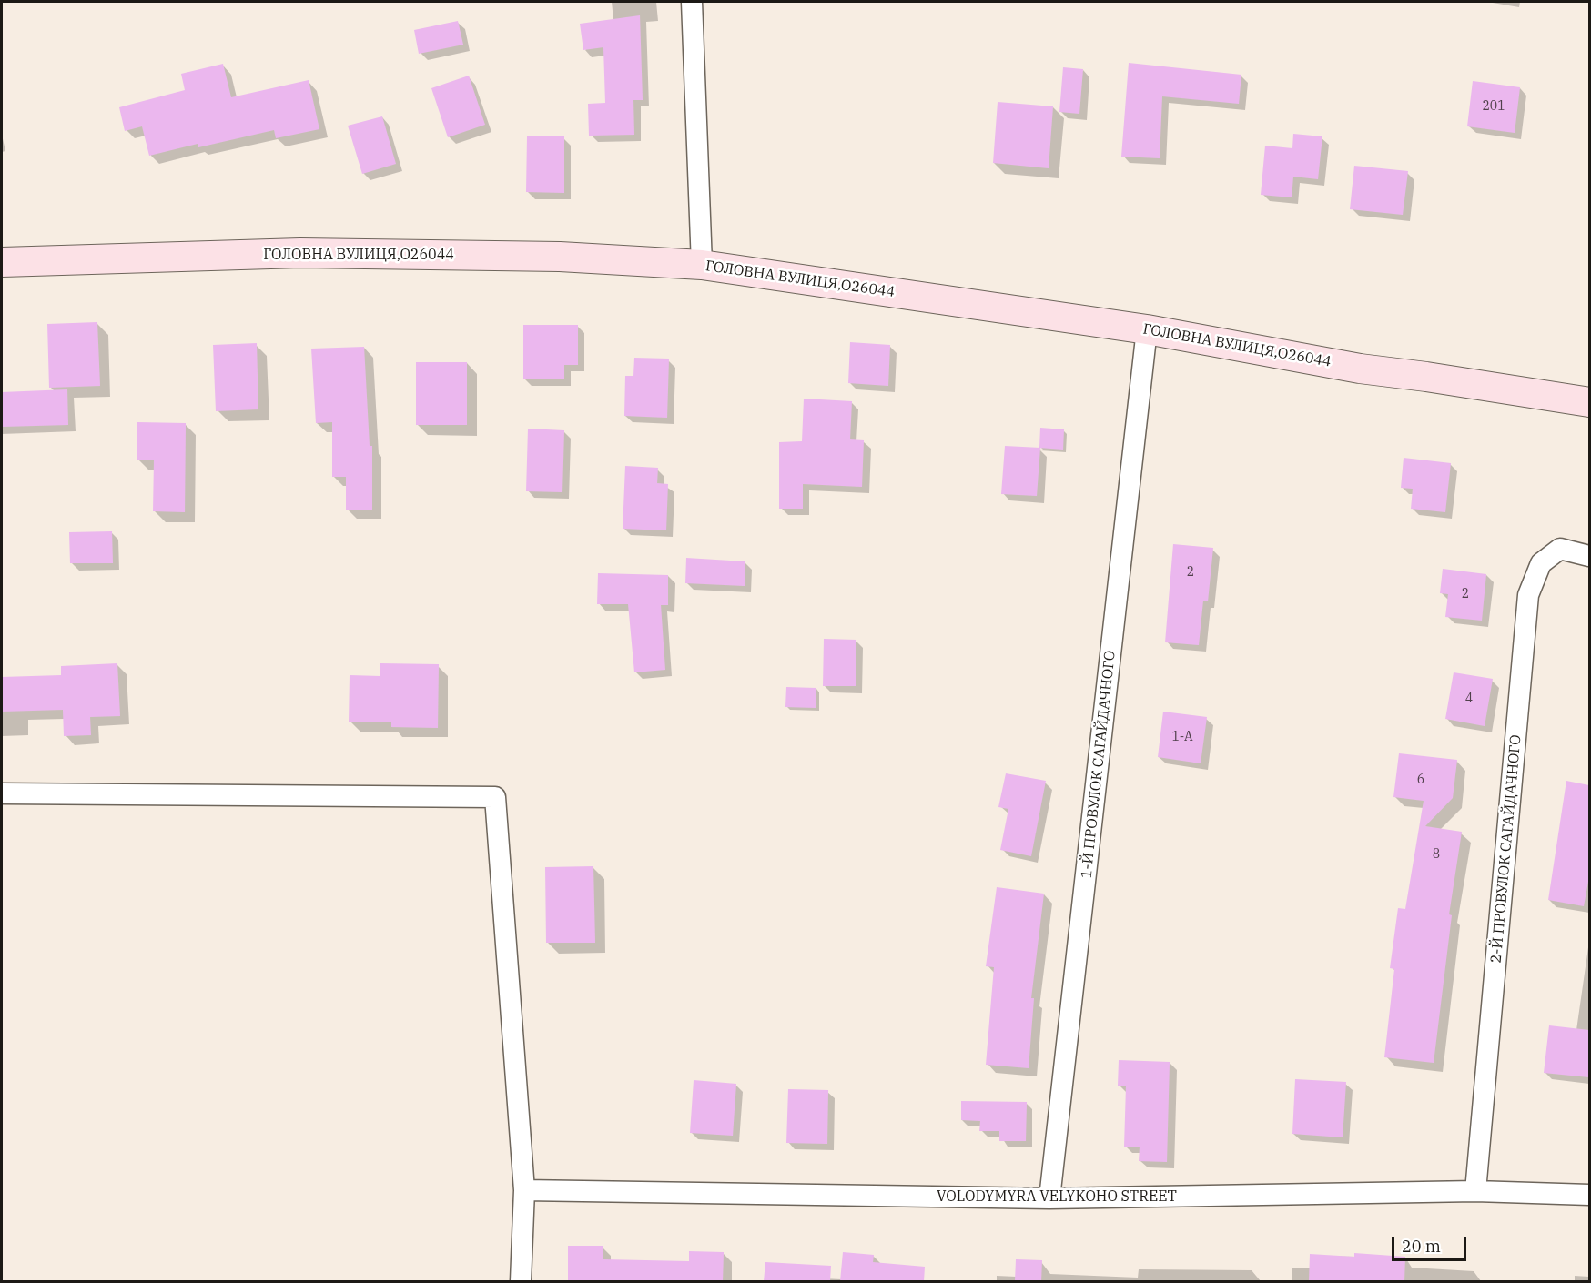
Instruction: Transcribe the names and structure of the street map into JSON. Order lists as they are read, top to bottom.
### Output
{
  "streets": {
    "main road": ["ГОЛОВНА ВУЛИЦЯ,О26044"],
    "street": ["1-Й ПРОВУЛОК САГАЙДАЧНОГО", "2-Й ПРОВУЛОК САГАЙДАЧНОГО", "VOLODYMYRA VELYKOHO STREET"]
  },
  "crossings": [
    ["ГОЛОВНА ВУЛИЦЯ,О26044", "1-Й ПРОВУЛОК САГАЙДАЧНОГО"],
    ["1-Й ПРОВУЛОК САГАЙДАЧНОГО", "VOLODYMYRA VELYKOHO STREET"],
    ["2-Й ПРОВУЛОК САГАЙДАЧНОГО", "VOLODYMYRA VELYKOHO STREET"]
  ],
  "house_numbers": [
    "201",
    "2",
    "2",
    "4",
    "1-А",
    "6",
    "8"
  ],
  "scale_bar": "20 m"
}
